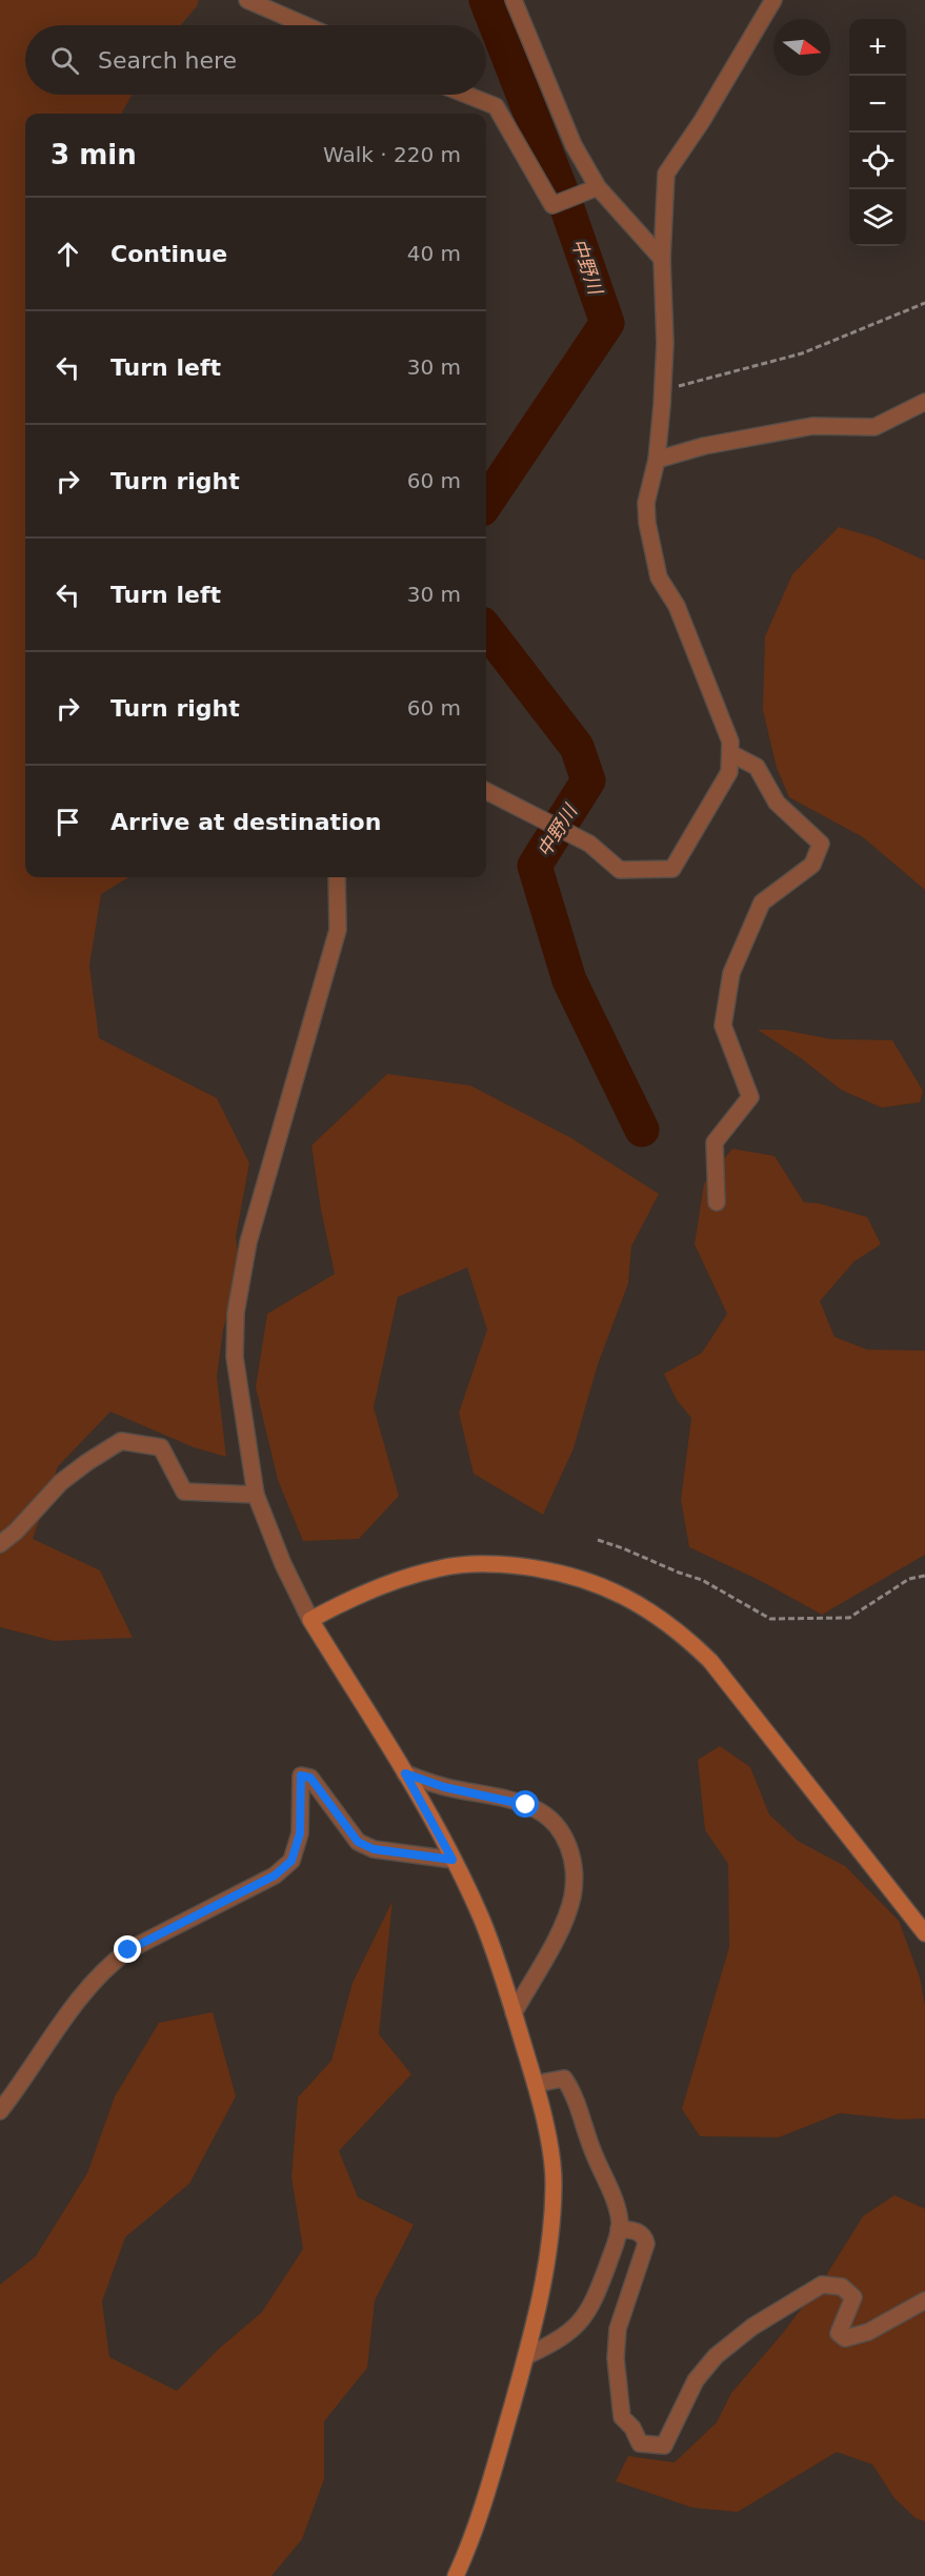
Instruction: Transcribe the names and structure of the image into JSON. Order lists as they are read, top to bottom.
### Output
{
  "water": ["中野川"],
  "north": "right",
  "page": {
    "map_buttons": ["+", "−"],
    "search": "Search here",
    "heading": ["3 min", "Walk · 220 m"],
    "list": [
      ["Continue", "40 m"],
      ["Turn left", "30 m"],
      ["Turn right", "60 m"],
      ["Turn left", "30 m"],
      ["Turn right", "60 m"],
      "Arrive at destination"
    ]
  }
}
